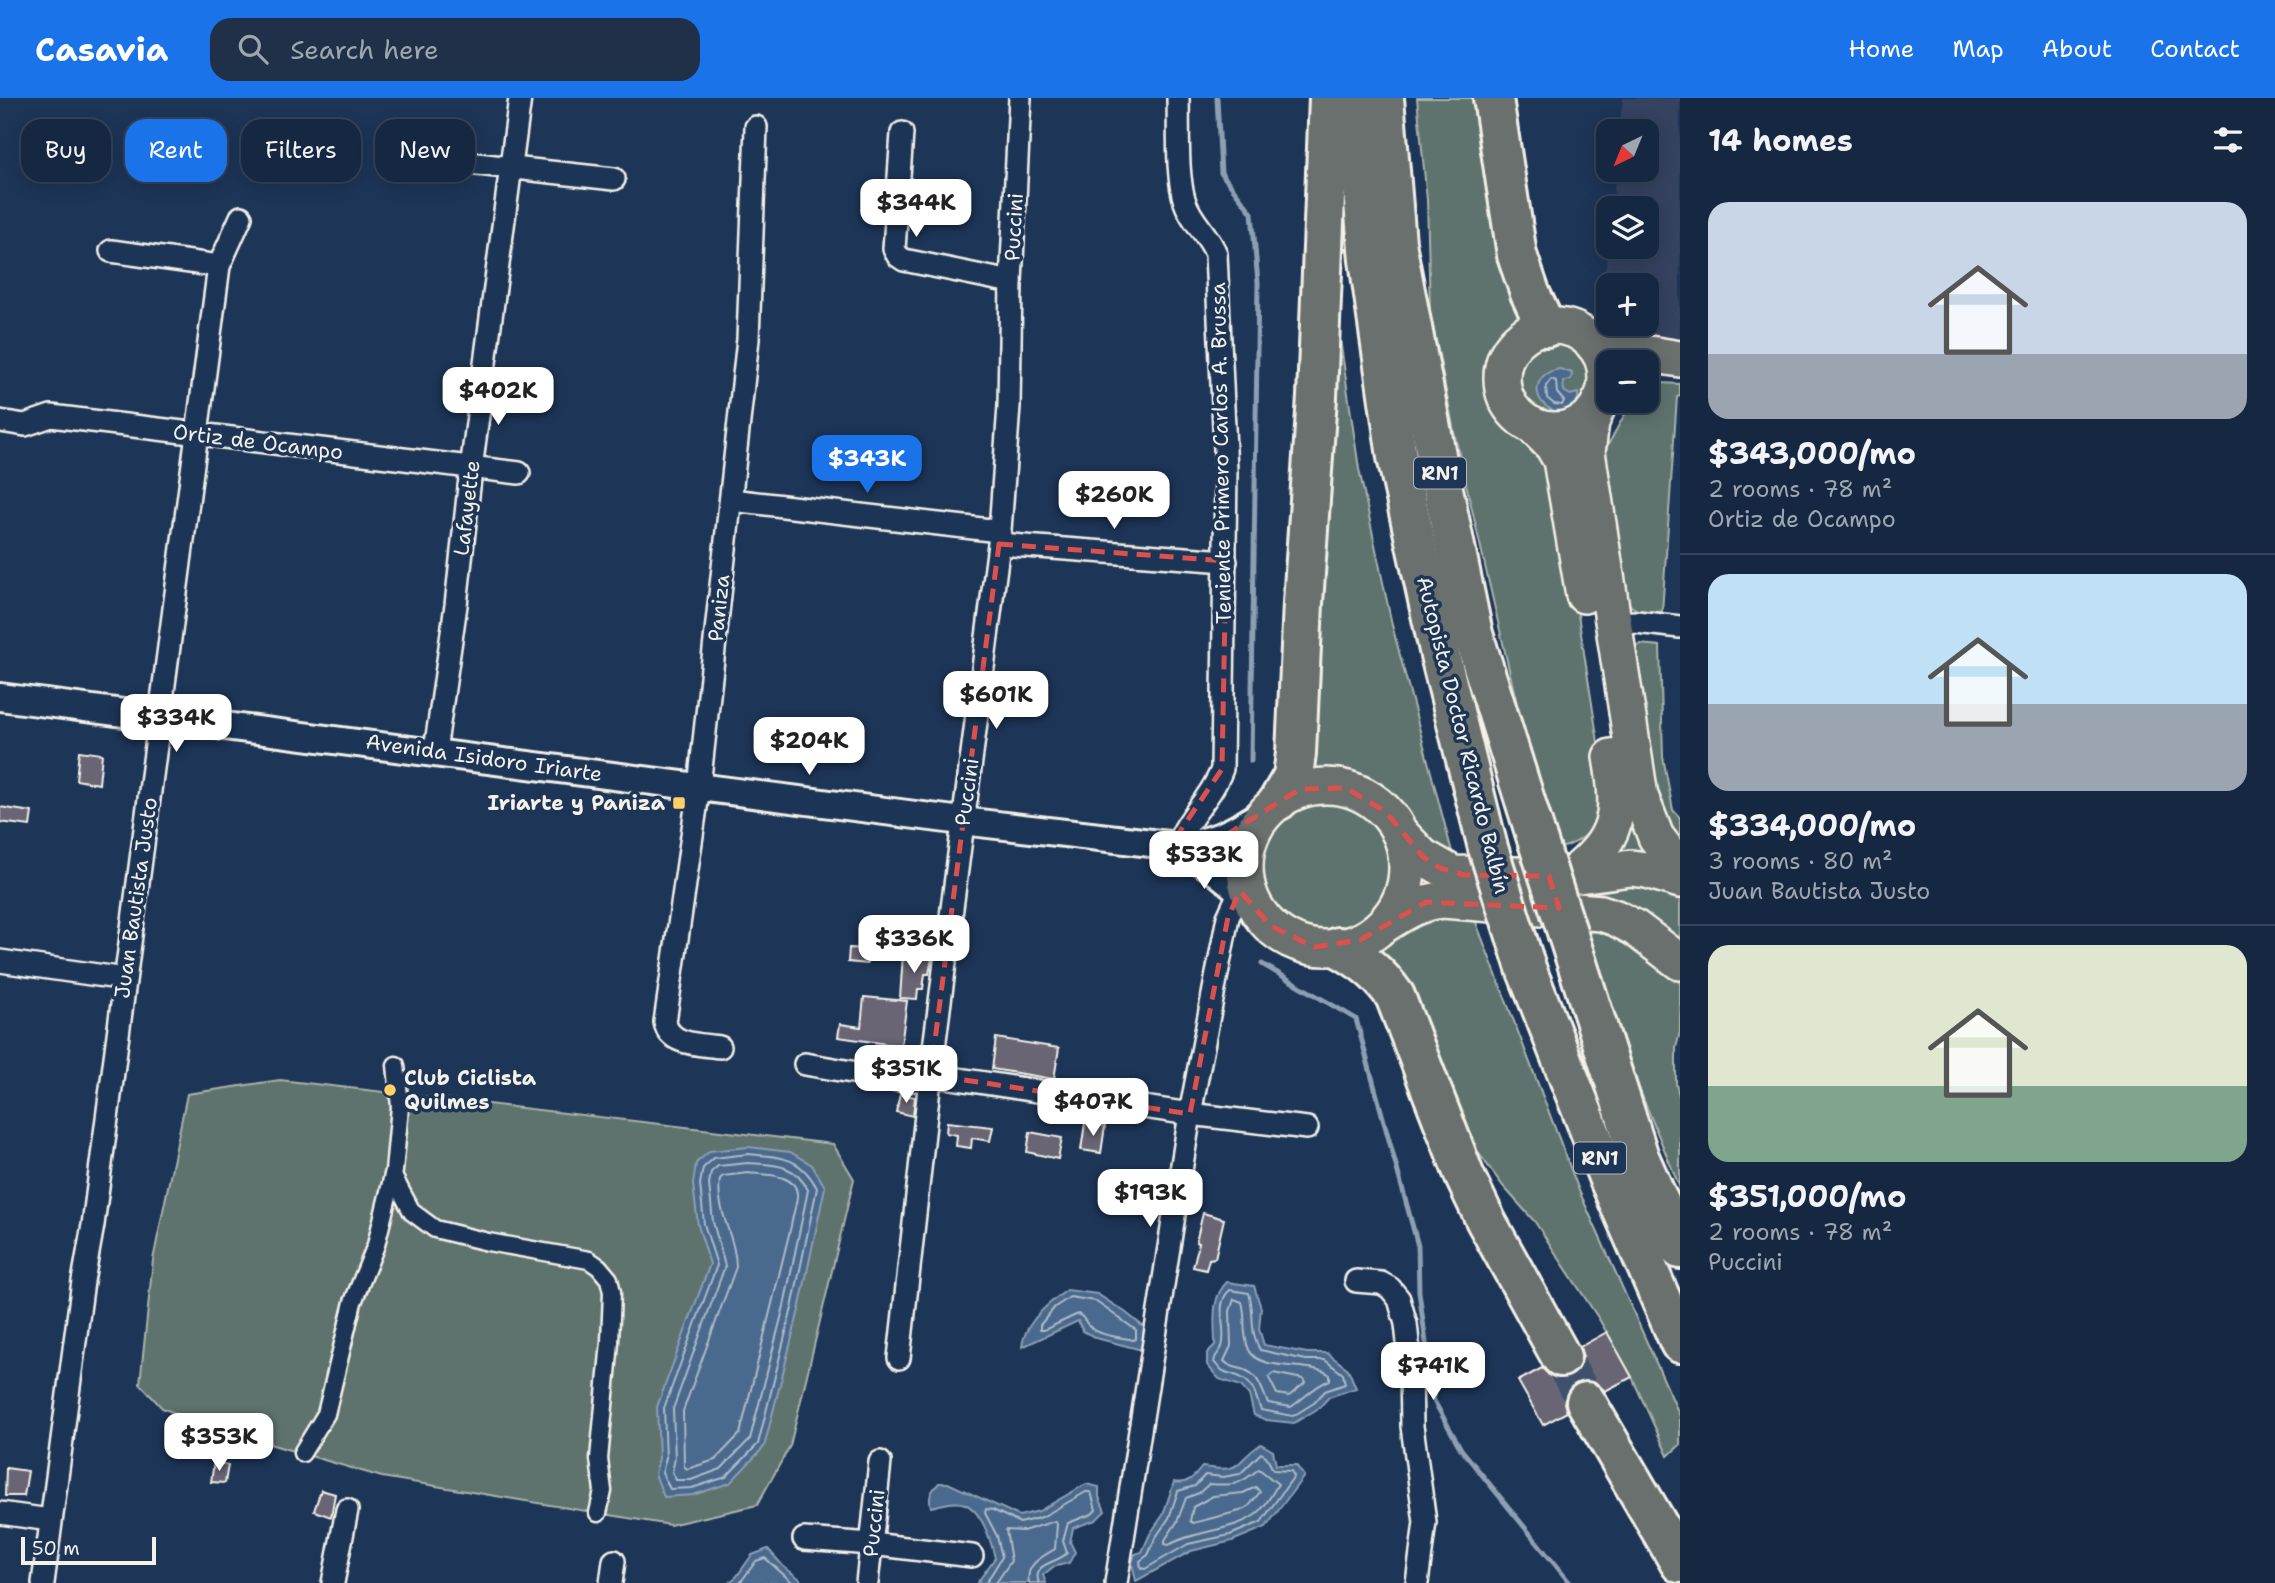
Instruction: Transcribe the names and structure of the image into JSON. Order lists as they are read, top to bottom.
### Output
{
  "streets": {
    "highway": ["RN1", "Autopista Doctor Ricardo Balbín"],
    "street": [
      "Puccini",
      "Ortiz de Ocampo",
      "Teniente Primero Carlos A. Brussa",
      "Lafayette",
      "Paniza",
      "Avenida Isidoro Iriarte",
      "Juan Bautista Justo"
    ]
  },
  "crossings": [
    ["Puccini", "Avenida Isidoro Iriarte"],
    ["Ortiz de Ocampo", "Lafayette"],
    ["Ortiz de Ocampo", "Juan Bautista Justo"],
    ["Teniente Primero Carlos A. Brussa", "Avenida Isidoro Iriarte"],
    ["Lafayette", "Avenida Isidoro Iriarte"],
    ["Paniza", "Avenida Isidoro Iriarte"],
    ["Avenida Isidoro Iriarte", "Juan Bautista Justo"]
  ],
  "places": {
    "transit": ["Iriarte y Paniza"],
    "other": ["Club Ciclista Quilmes"]
  },
  "scale_bar": "50 m",
  "north": "bottom left",
  "page": {
    "header": "Casavia",
    "search": "Search here",
    "nav": [
      "Home",
      "Map",
      "About",
      "Contact"
    ],
    "heading": "14 homes",
    "map_buttons": ["+", "−"],
    "chip": [
      "Buy",
      "Rent",
      "Filters",
      "New"
    ],
    "price": [
      "$344K",
      "$402K",
      "$343K",
      "$260K",
      "$601K",
      "$334K",
      "$204K",
      "$533K",
      "$336K",
      "$351K",
      "$407K",
      "$193K",
      "$741K",
      "$353K"
    ],
    "list": [
      {
        "name": "$343,000/mo",
        "note": "2 rooms · 78 m² · Ortiz de Ocampo"
      },
      {
        "name": "$334,000/mo",
        "note": "3 rooms · 80 m² · Juan Bautista Justo"
      },
      {
        "name": "$351,000/mo",
        "note": "2 rooms · 78 m² · Puccini"
      }
    ],
    "scale": "50 m"
  }
}
